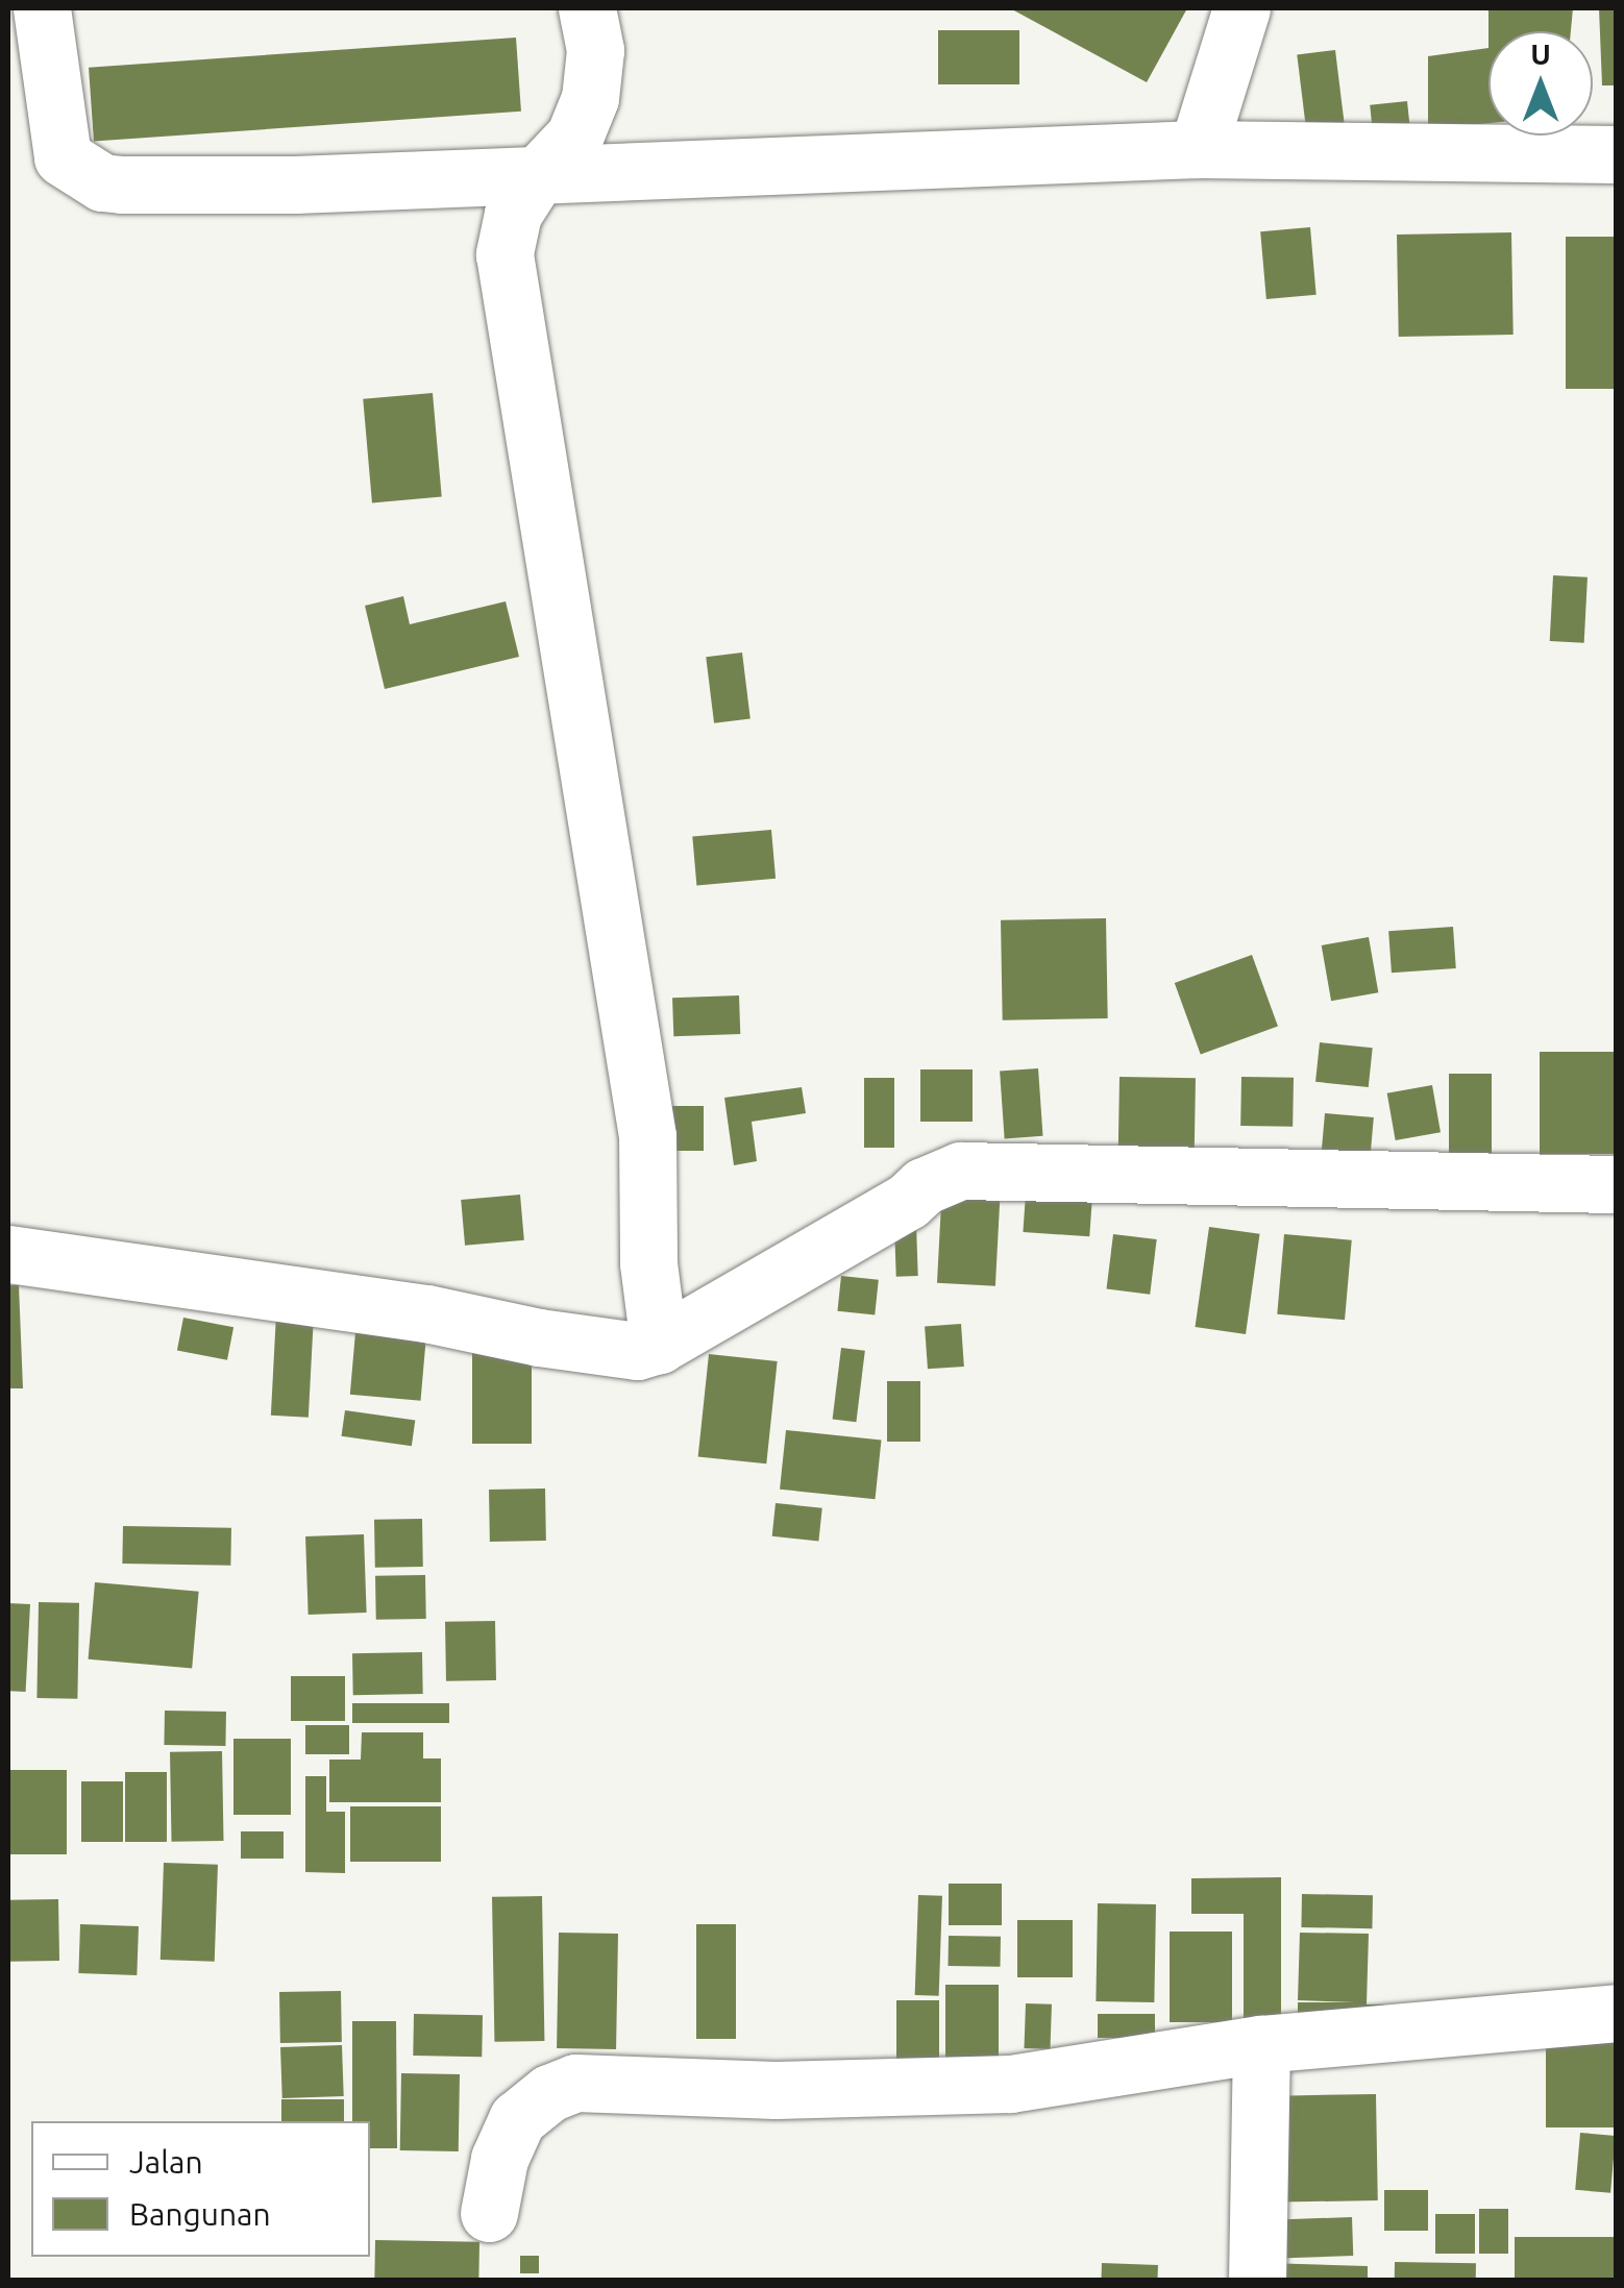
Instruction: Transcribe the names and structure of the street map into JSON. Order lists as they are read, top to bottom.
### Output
{
  "legend": ["Jalan", "Bangunan"],
  "north": "top"
}
